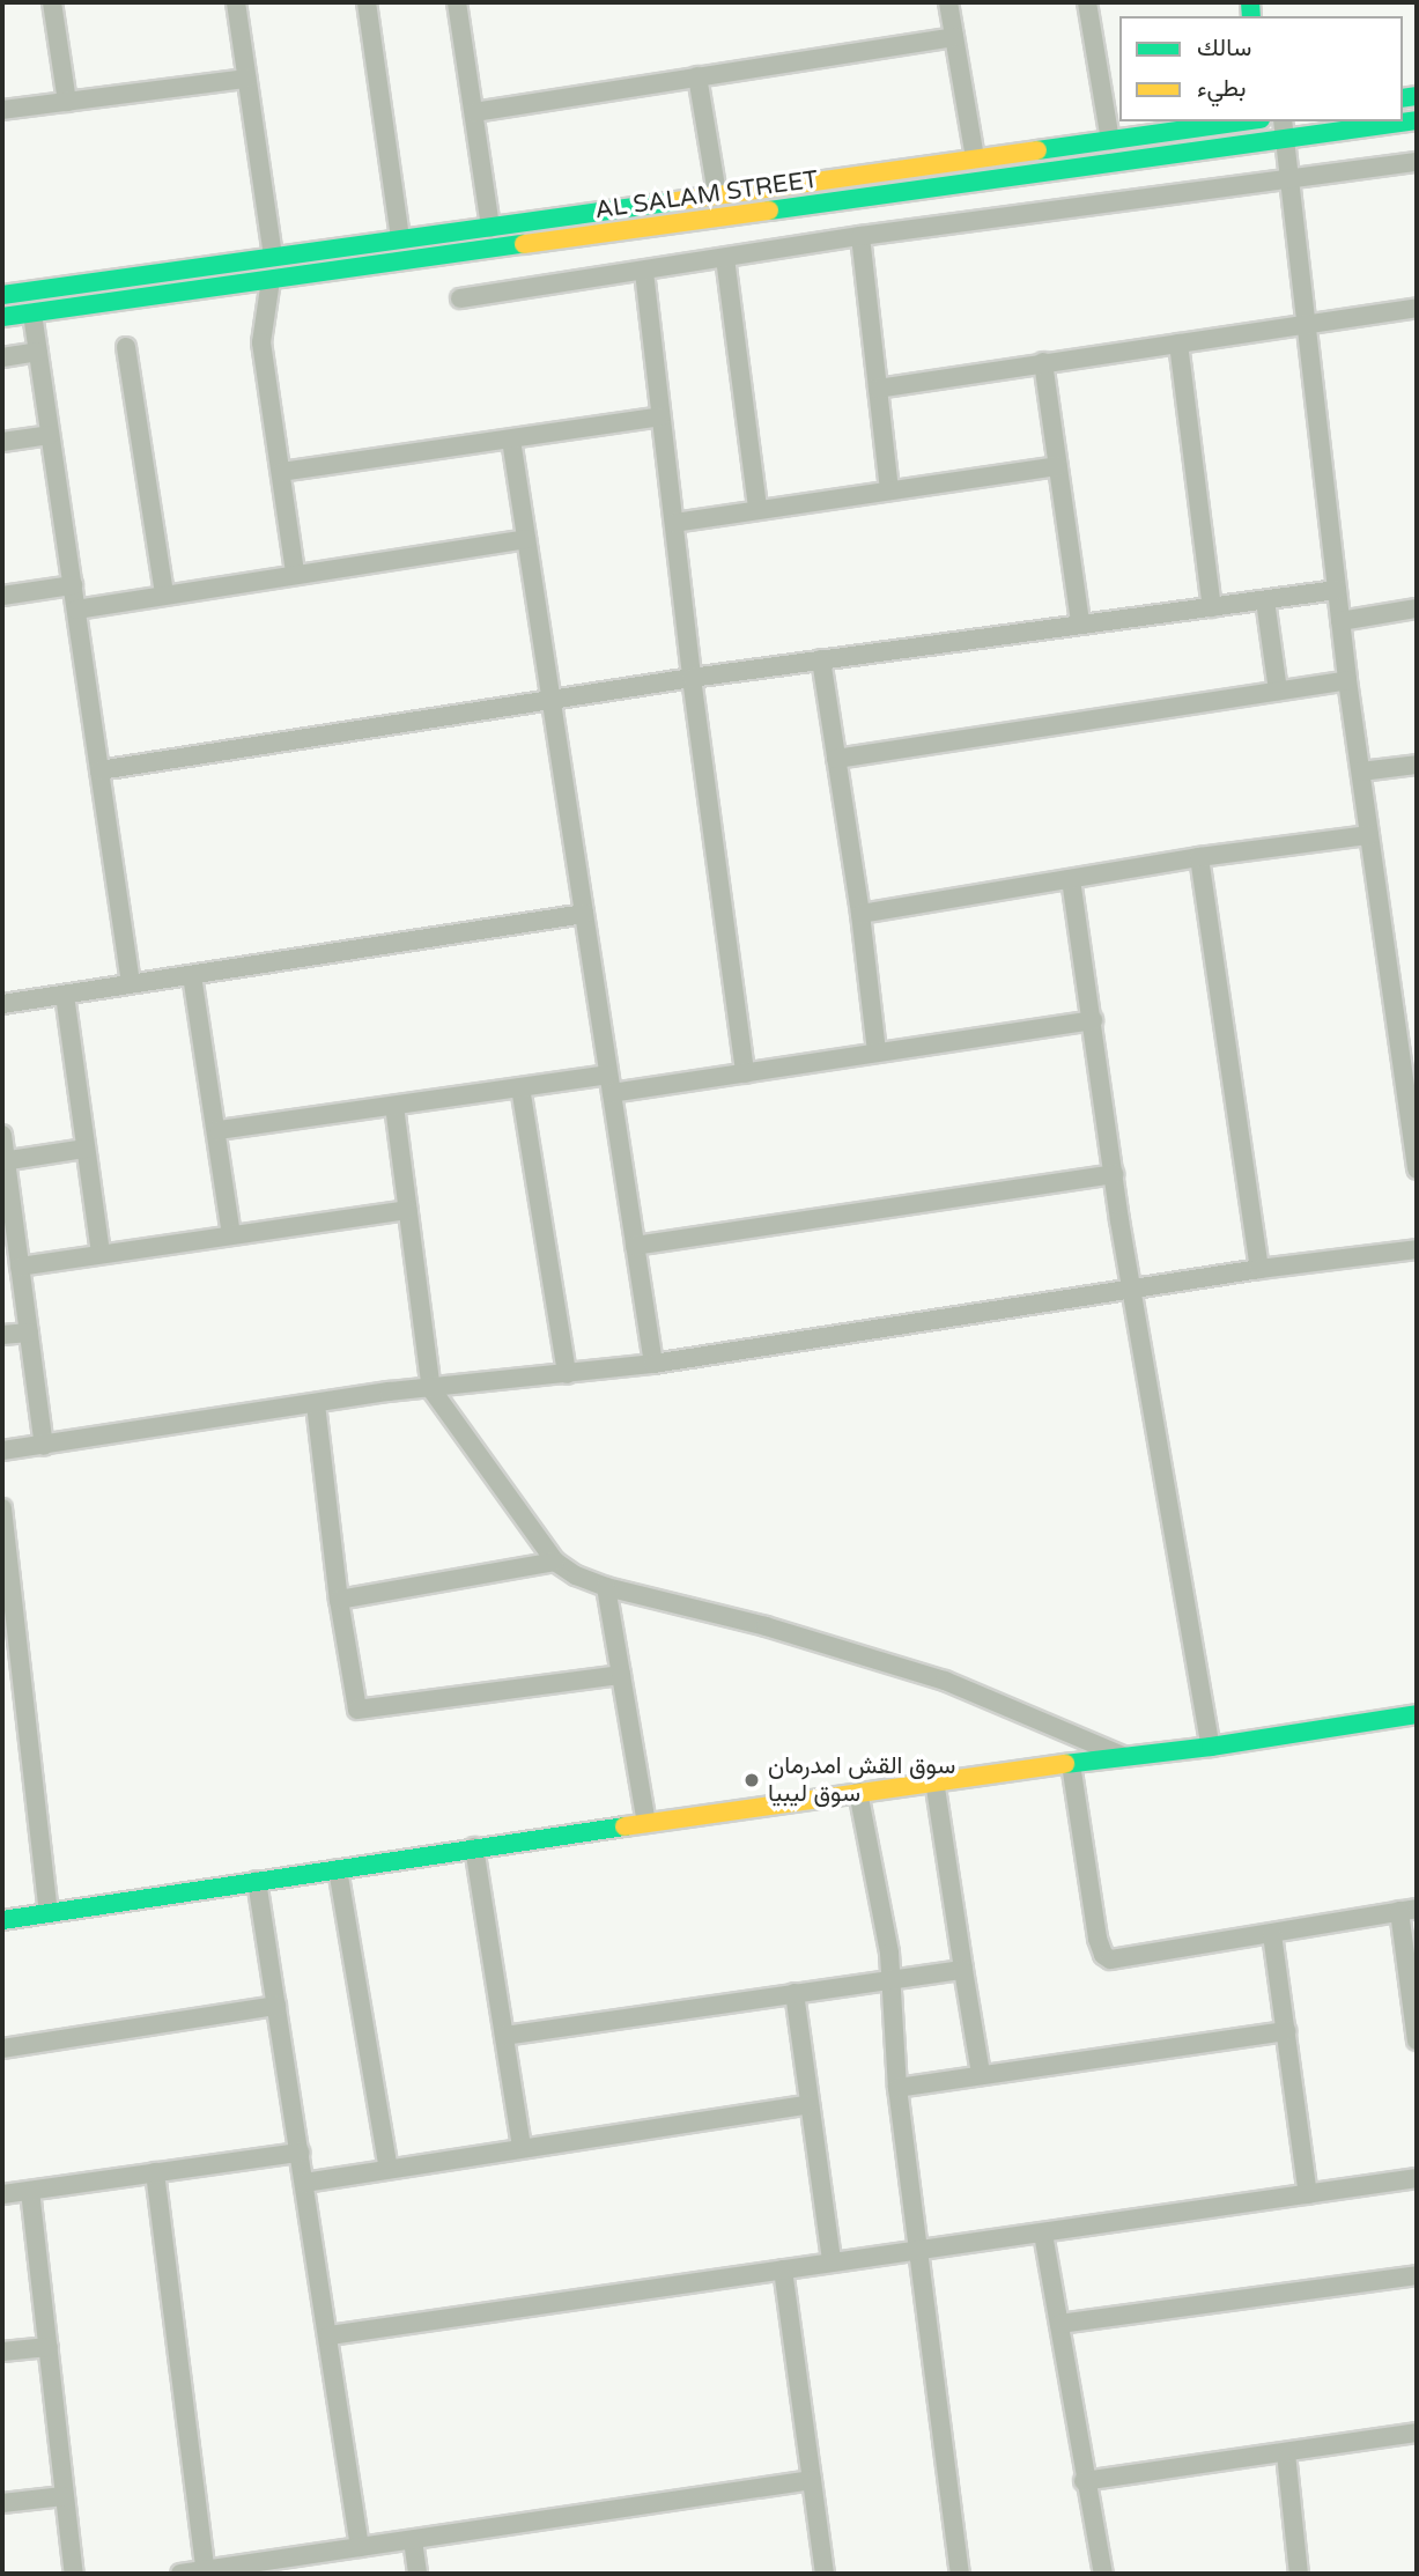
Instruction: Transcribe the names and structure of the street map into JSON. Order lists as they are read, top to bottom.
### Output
{
  "streets": {
    "main road": ["AL SALAM STREET"]
  },
  "places": ["سوق القش امدرمان سوق ليبيا"],
  "legend": ["سالك", "بطيء"]
}
